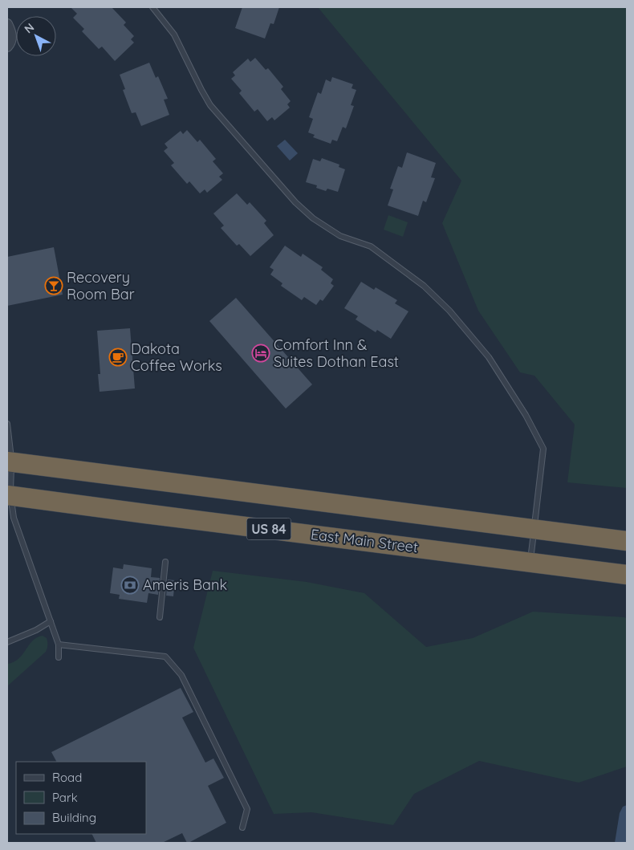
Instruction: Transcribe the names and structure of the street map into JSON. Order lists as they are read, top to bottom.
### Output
{
  "streets": {
    "highway": ["US 84", "East Main Street"]
  },
  "places": {
    "bar": ["Recovery Room Bar"],
    "hotel": ["Comfort Inn & Suites Dothan East"],
    "cafe": ["Dakota Coffee Works"],
    "bank": ["Ameris Bank"]
  },
  "legend": ["Road", "Park", "Building"],
  "north": "top left"
}
